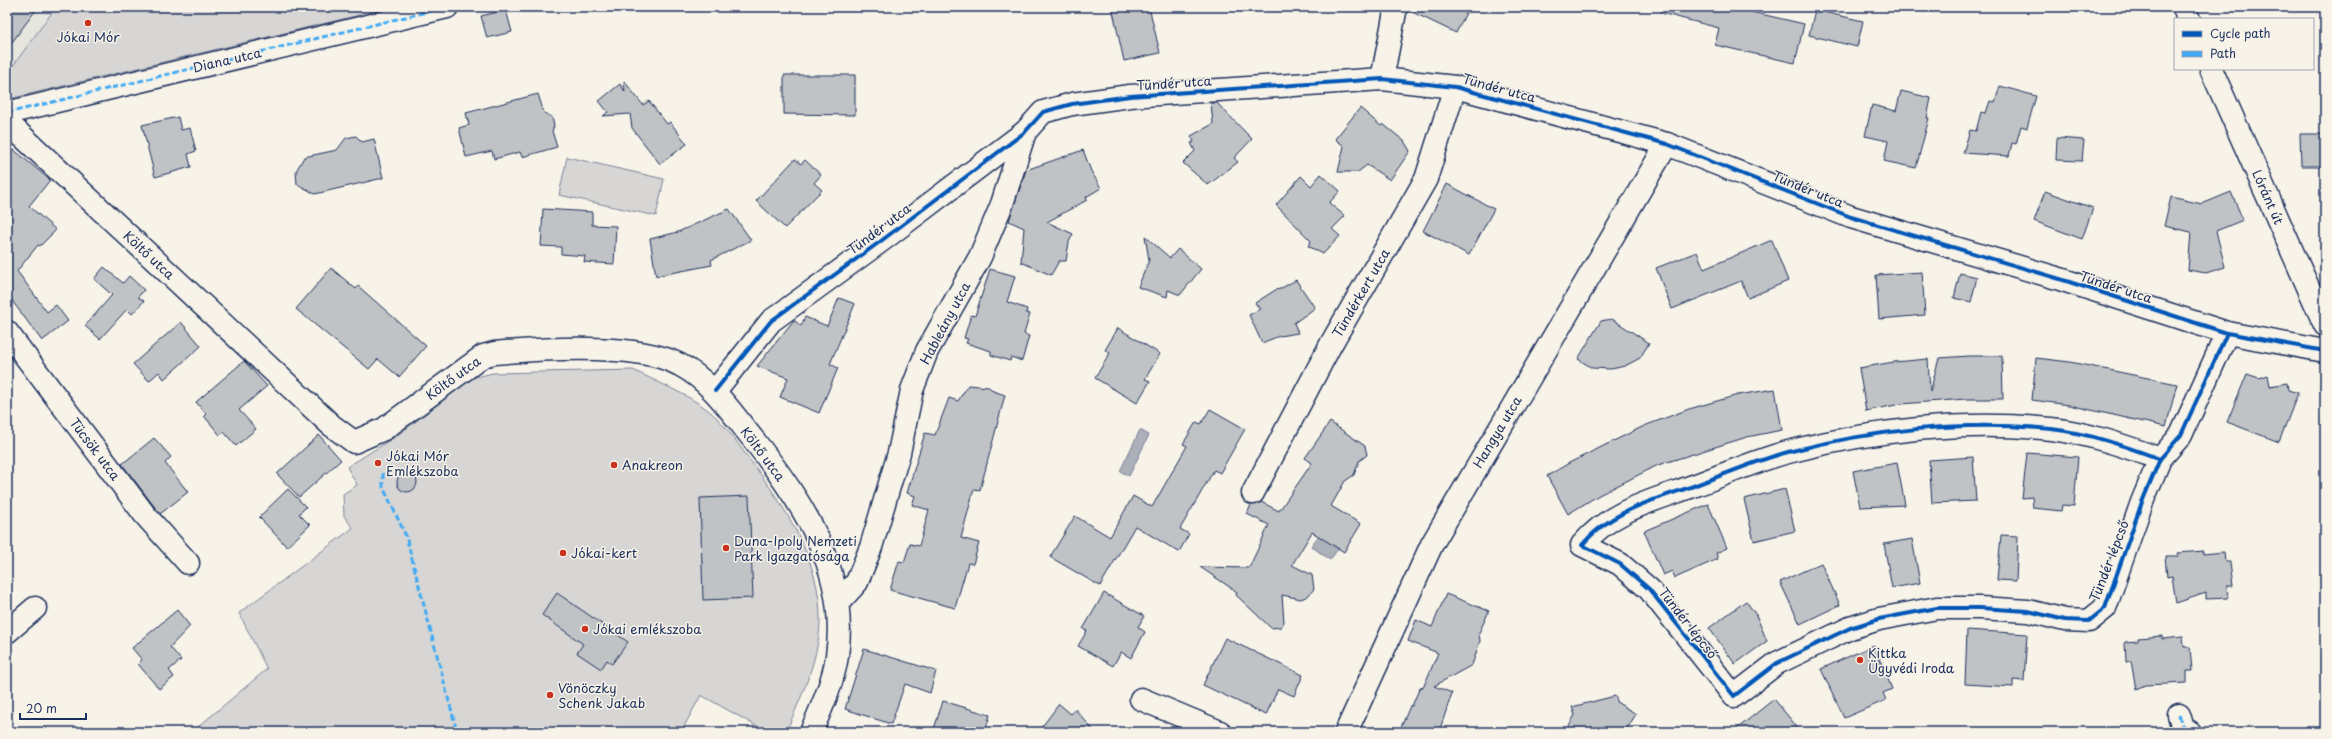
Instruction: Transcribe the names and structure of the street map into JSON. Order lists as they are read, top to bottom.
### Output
{
  "streets": {
    "street": [
      "Diana utca",
      "Tündér utca",
      "Lóránt út",
      "Költő utca",
      "Tündérkert utca",
      "Hableány utca",
      "Hangya utca",
      "Tücsök utca",
      "Tündér lépcső"
    ]
  },
  "crossings": [
    ["Tündér utca", "Költő utca"],
    ["Tündér utca", "Tündérkert utca"],
    ["Tündér utca", "Hableány utca"],
    ["Tündér utca", "Hangya utca"],
    ["Tündér utca", "Tündér lépcső"],
    ["Költő utca", "Hableány utca"]
  ],
  "places": [
    "Jókai Mór",
    "Jókai Mór Emlékszoba",
    "Anakreon",
    "Duna-Ipoly Nemzeti Park Igazgatósága",
    "Jókai-kert",
    "Jókai emlékszoba",
    "Kittka Ügyvédi Iroda",
    "Vönöczky Schenk Jakab"
  ],
  "legend": ["Cycle path", "Path"],
  "scale_bar": "20 m"
}
